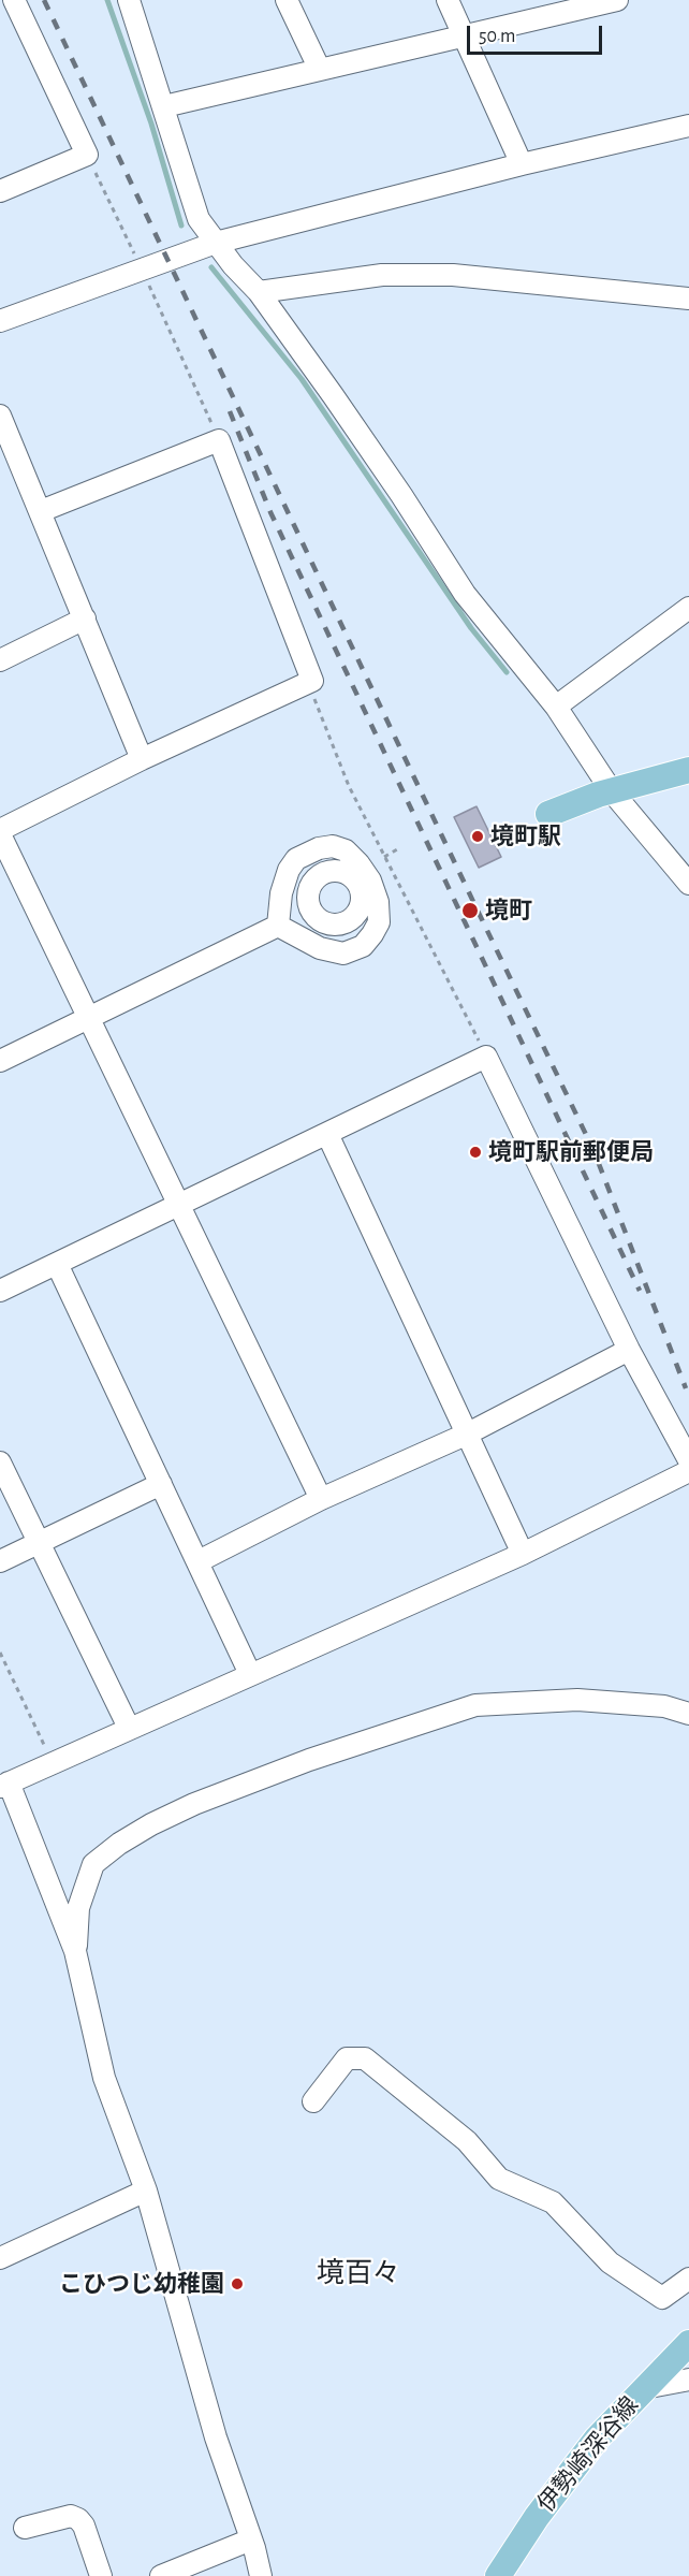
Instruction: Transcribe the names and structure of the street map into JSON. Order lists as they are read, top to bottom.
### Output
{
  "streets": {
    "main road": ["伊勢崎深谷線"]
  },
  "districts": ["境百々"],
  "places": [
    "境町駅",
    "境町",
    "境町駅前郵便局",
    "こひつじ幼稚園"
  ],
  "scale_bar": "50 m"
}
